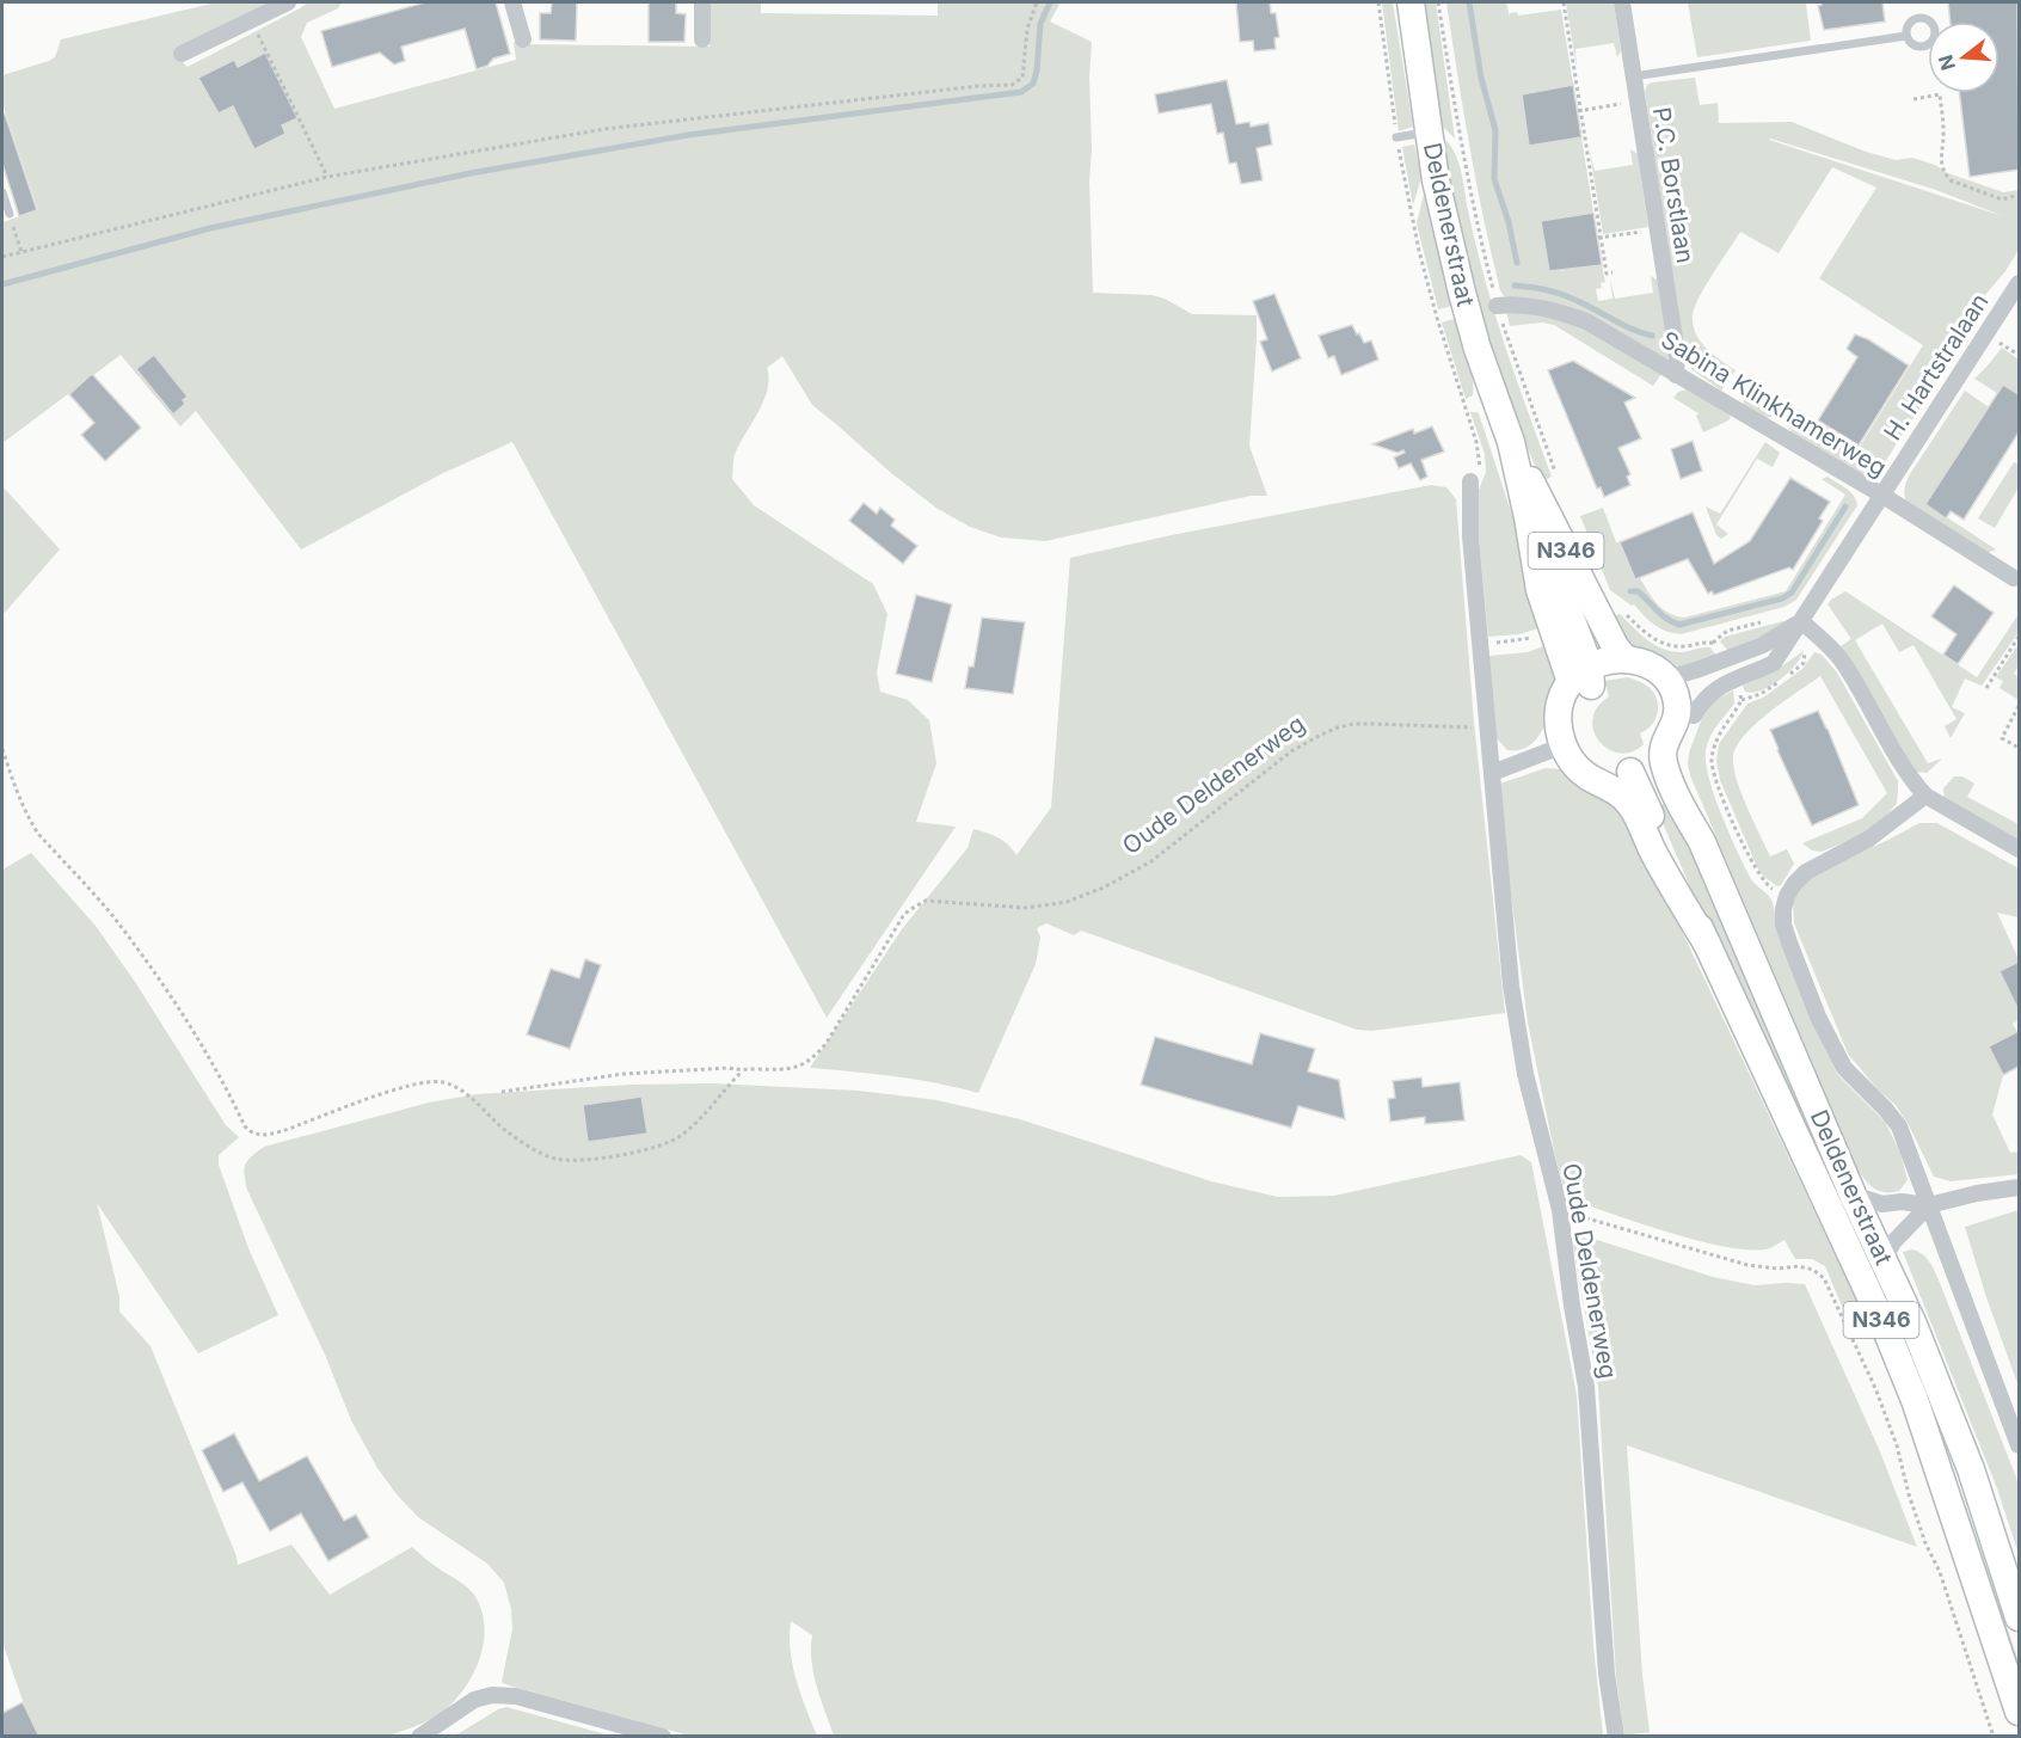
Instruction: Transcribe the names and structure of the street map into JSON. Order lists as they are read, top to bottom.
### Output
{
  "streets": {
    "main road": ["Deldenerstraat", "N346"],
    "street": [
      "P.C. Borstlaan",
      "H. Hartstralaan",
      "Sabina Klinkhamerweg",
      "Oude Deldenerweg"
    ]
  },
  "crossings": [
    ["P.C. Borstlaan", "Sabina Klinkhamerweg"],
    ["H. Hartstralaan", "Sabina Klinkhamerweg"]
  ],
  "north": "left"
}
